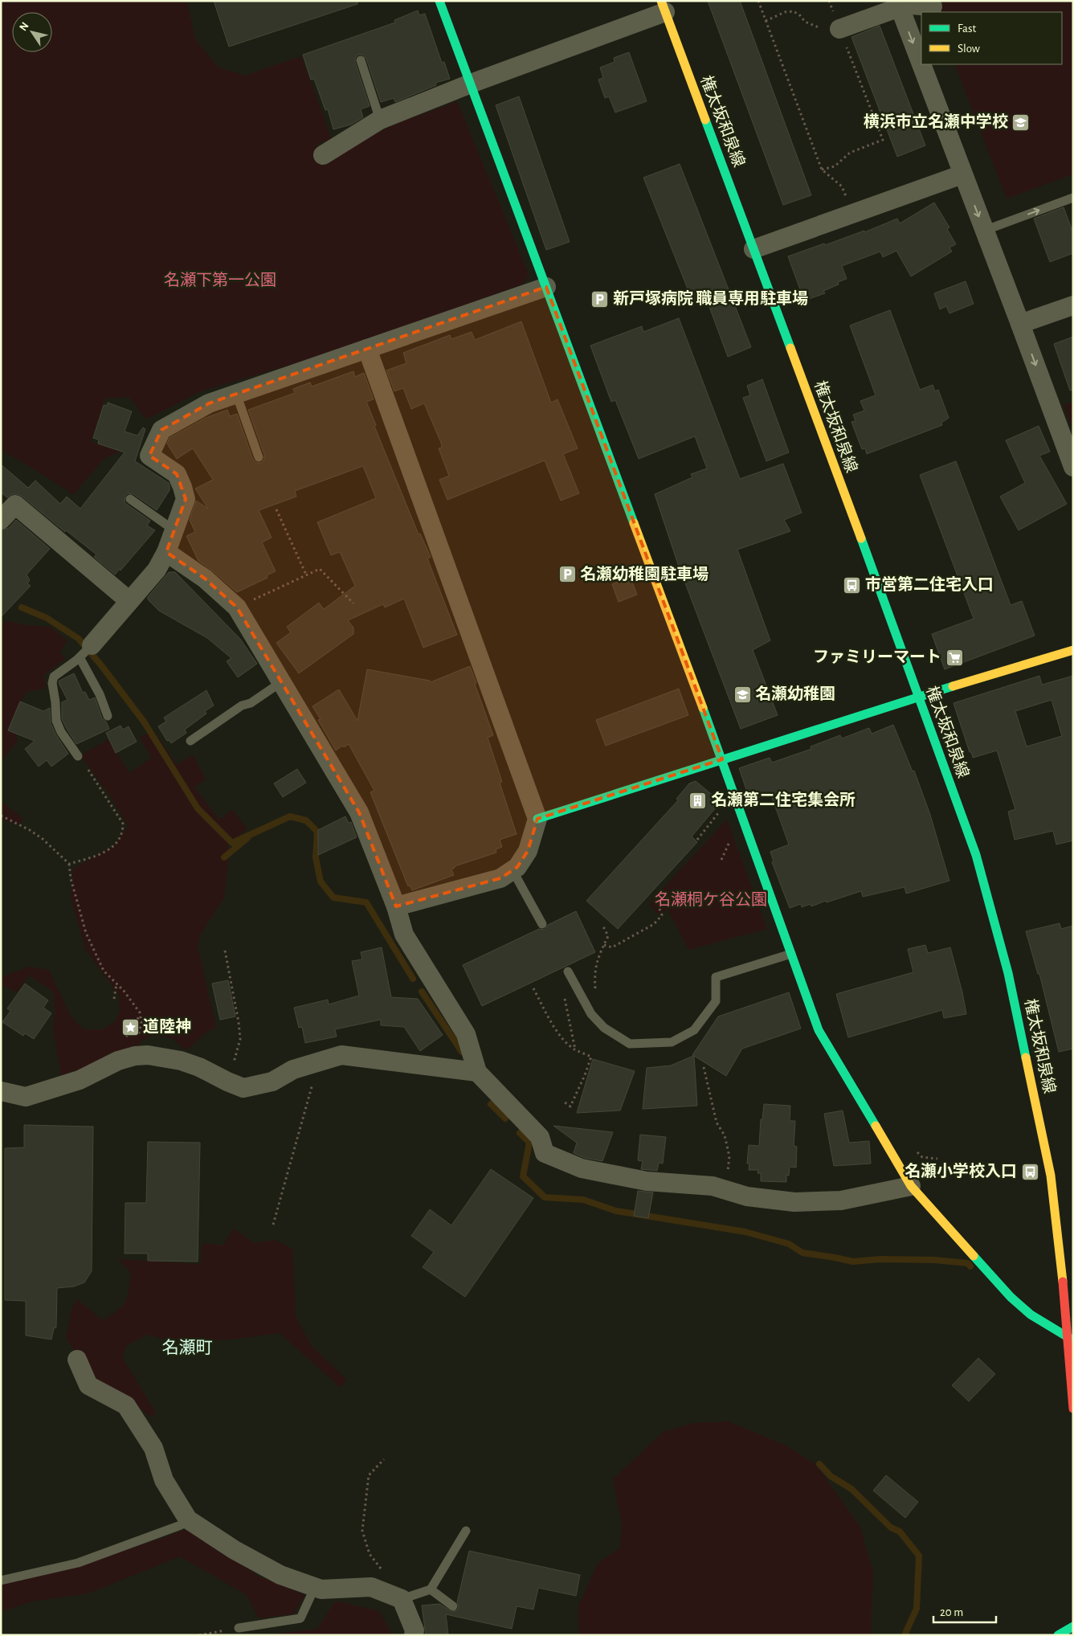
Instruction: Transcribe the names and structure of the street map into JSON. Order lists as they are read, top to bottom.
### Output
{
  "streets": {
    "street": ["権太坂和泉線"]
  },
  "districts": ["名瀬町"],
  "parks": ["名瀬下第一公園", "名瀬桐ケ谷公園"],
  "places": {
    "school or university": ["横浜市立名瀬中学校", "名瀬幼稚園"],
    "parking": ["新戸塚病院 職員専用駐車場", "名瀬幼稚園駐車場"],
    "bus stop": ["市営第二住宅入口", "名瀬小学校入口"],
    "supermarket": ["ファミリーマート"],
    "building": ["名瀬第二住宅集会所"],
    "place": ["道陸神"]
  },
  "legend": ["Fast", "Slow"],
  "scale_bar": "20 m",
  "north": "top left"
}
